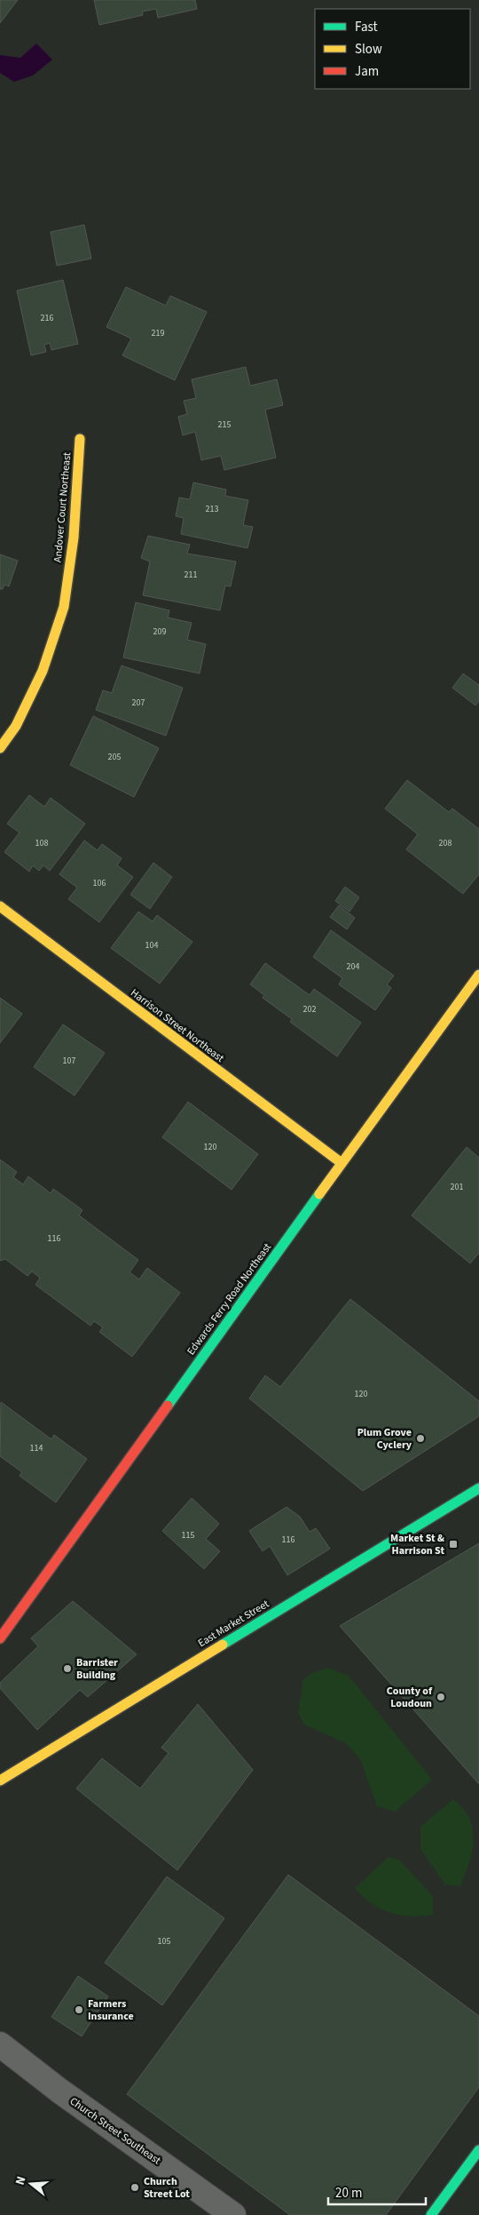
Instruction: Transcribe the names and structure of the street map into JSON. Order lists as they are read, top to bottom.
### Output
{
  "streets": {
    "street": [
      "Andover Court Northeast",
      "Harrison Street Northeast",
      "Edwards Ferry Road Northeast",
      "East Market Street",
      "Church Street Southeast"
    ]
  },
  "crossings": [
    ["Harrison Street Northeast", "Edwards Ferry Road Northeast"]
  ],
  "places": {
    "other": [
      "Plum Grove Cyclery",
      "Barrister Building",
      "County of Loudoun",
      "Farmers Insurance",
      "Church Street Lot"
    ],
    "transit": ["Market St & Harrison St"]
  },
  "house_numbers": [
    "216",
    "219",
    "215",
    "213",
    "211",
    "209",
    "207",
    "205",
    "108",
    "208",
    "106",
    "104",
    "204",
    "202",
    "107",
    "120",
    "201",
    "116",
    "120",
    "114",
    "115",
    "116",
    "105"
  ],
  "legend": ["Fast", "Slow", "Jam"],
  "scale_bar": "20 m",
  "north": "left"
}
